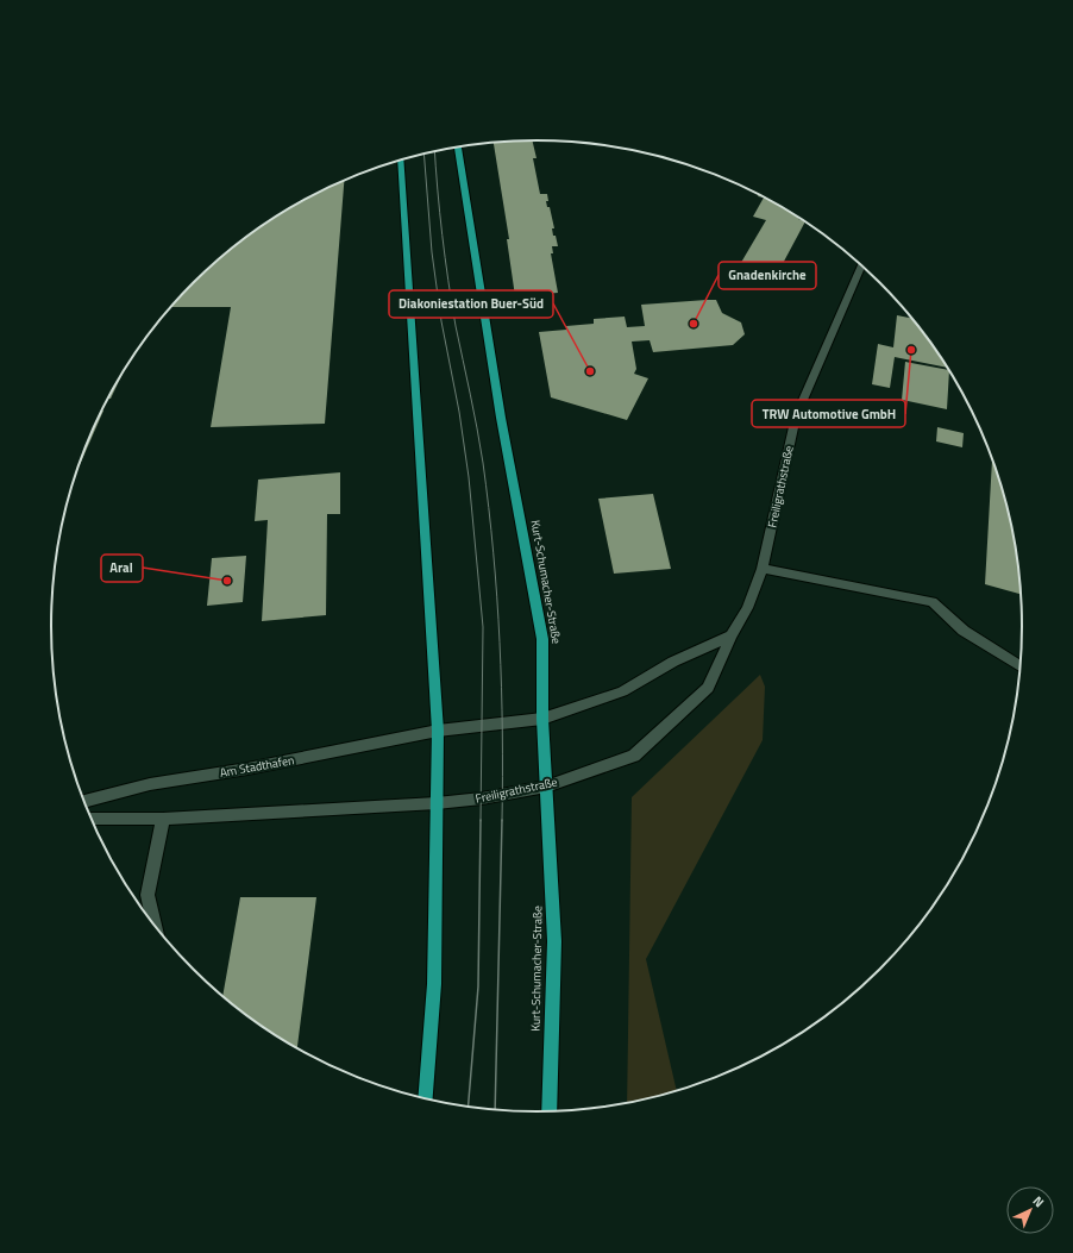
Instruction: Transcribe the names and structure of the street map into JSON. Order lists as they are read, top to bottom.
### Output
{
  "streets": {
    "main road": ["Kurt-Schumacher-Straße"],
    "street": ["Freiligrathstraße", "Am Stadthafen"]
  },
  "crossings": [
    ["Freiligrathstraße", "Kurt-Schumacher-Straße"]
  ],
  "places": [
    "Gnadenkirche",
    "TRW Automotive GmbH",
    "Diakoniestation Buer-Süd",
    "Aral"
  ],
  "north": "top right"
}
